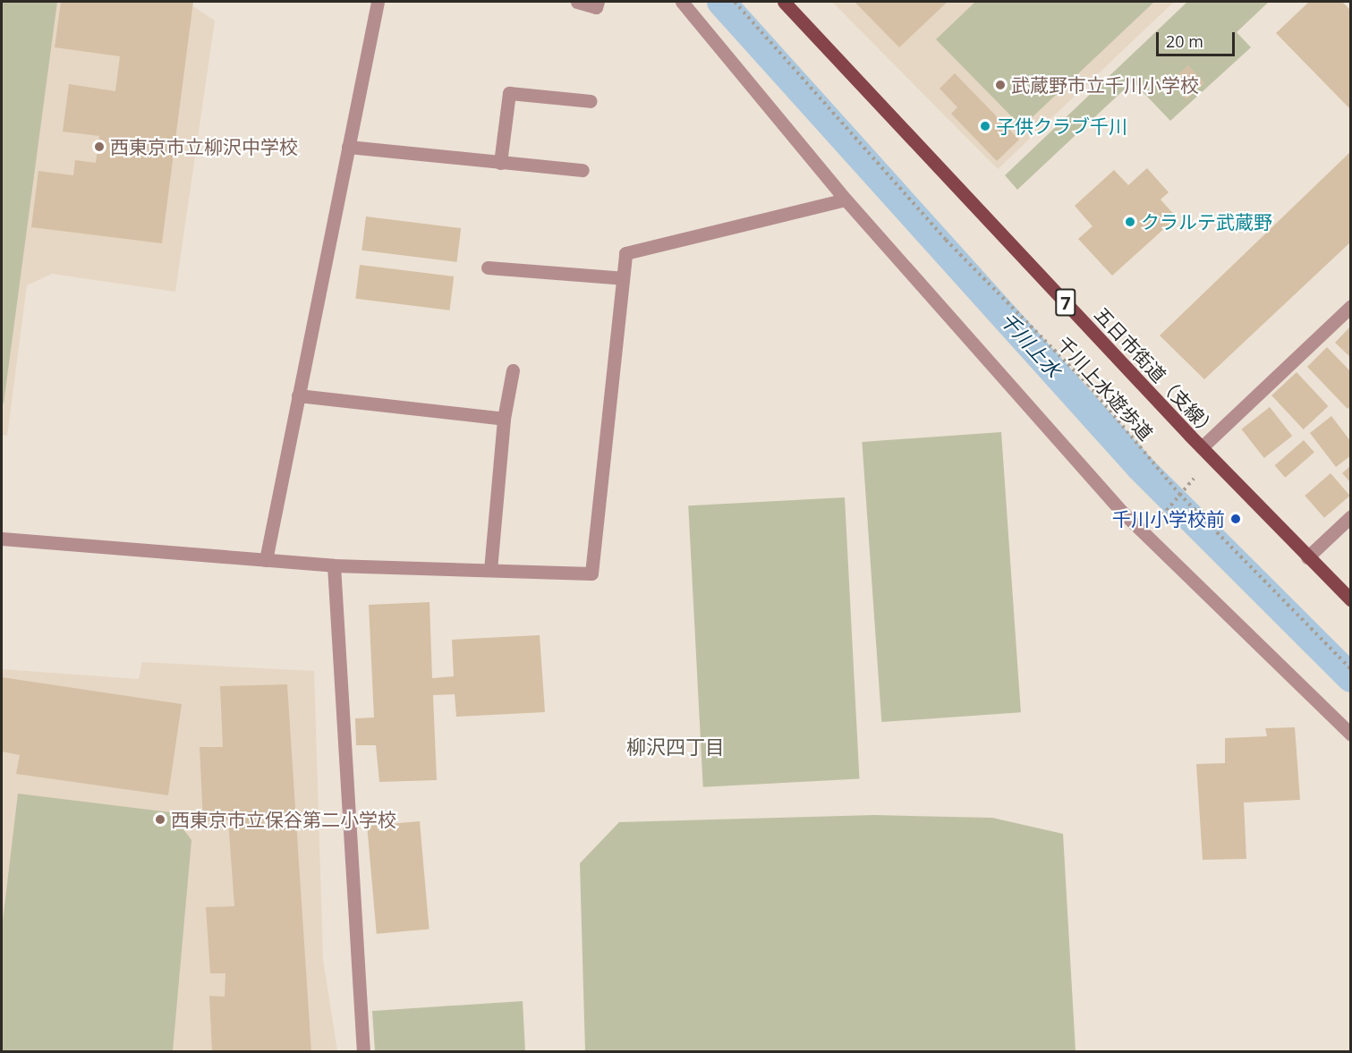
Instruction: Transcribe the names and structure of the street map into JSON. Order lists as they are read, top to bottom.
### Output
{
  "streets": {
    "main road": ["7", "五日市街道（支線）"],
    "path": ["千川上水遊歩道"]
  },
  "districts": ["柳沢四丁目"],
  "water": ["千川上水"],
  "places": [
    "武蔵野市立千川小学校",
    "子供クラブ千川",
    "西東京市立柳沢中学校",
    "クラルテ武蔵野",
    "千川小学校前",
    "西東京市立保谷第二小学校"
  ],
  "scale_bar": "20 m"
}
